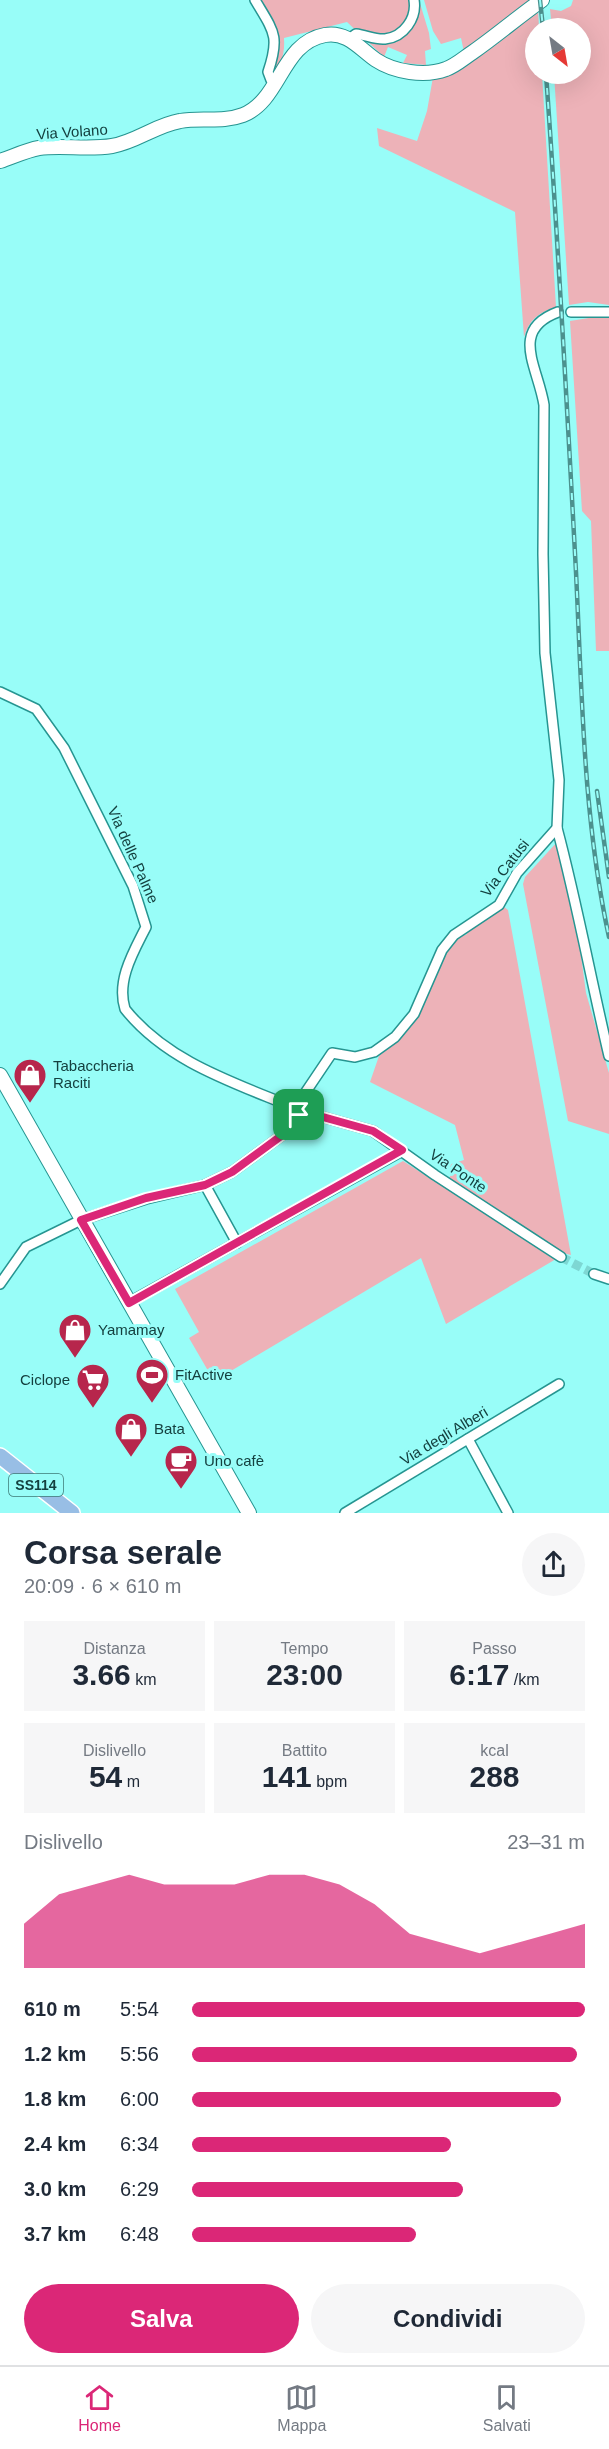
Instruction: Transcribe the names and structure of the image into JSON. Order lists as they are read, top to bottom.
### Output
{
  "streets": {
    "main road": ["SS114"],
    "street": [
      "Via Volano",
      "Via delle Palme",
      "Via Catusi",
      "Via Ponte",
      "Via degli Alberi"
    ]
  },
  "crossings": [
    ["Via delle Palme", "Via Catusi"],
    ["Via delle Palme", "Via Ponte"],
    ["Via Catusi", "Via Ponte"]
  ],
  "places": {
    "shop": ["Tabaccheria Raciti", "Yamamay", "Bata"],
    "sports": ["FitActive"],
    "supermarket": ["Ciclope"],
    "cafe": ["Uno cafè"]
  },
  "north": "bottom right",
  "page": {
    "heading": ["Corsa serale", "20:09 · 6 × 610 m"],
    "stats": [
      ["Distanza", "3.66 km"],
      ["Tempo", "23:00"],
      ["Passo", "6:17 /km"],
      ["Dislivello", "54 m"],
      ["Battito", "141 bpm"],
      ["kcal", "288"]
    ],
    "chart": ["Dislivello", "23–31 m"],
    "list": [
      {
        "name": "610 m",
        "note": "5:54"
      },
      {
        "name": "1.2 km",
        "note": "5:56"
      },
      {
        "name": "1.8 km",
        "note": "6:00"
      },
      {
        "name": "2.4 km",
        "note": "6:34"
      },
      {
        "name": "3.0 km",
        "note": "6:29"
      },
      {
        "name": "3.7 km",
        "note": "6:48"
      }
    ],
    "buttons": ["Salva", "Condividi"],
    "tabs": ["Home", "Mappa", "Salvati"]
  }
}
